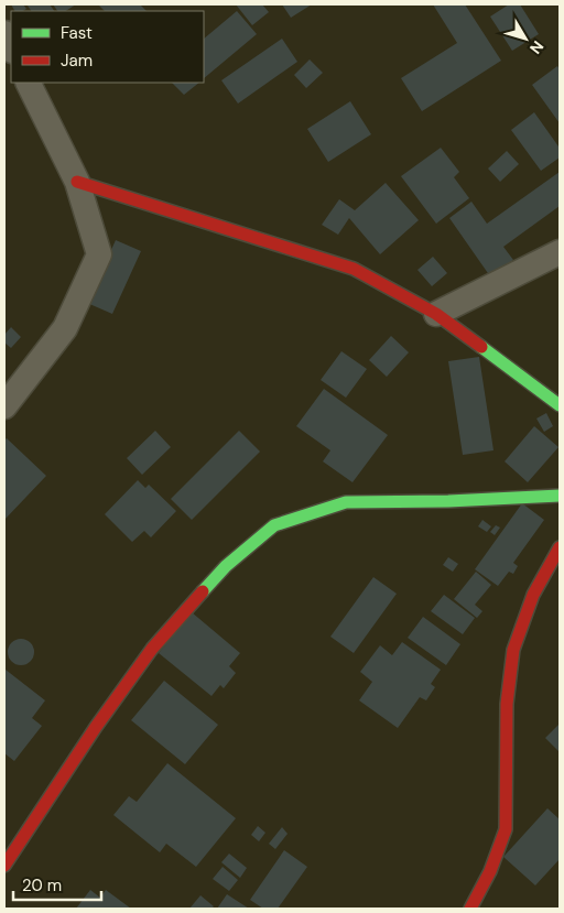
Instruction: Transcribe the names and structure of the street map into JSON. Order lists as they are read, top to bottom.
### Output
{
  "legend": ["Fast", "Jam"],
  "scale_bar": "20 m",
  "north": "bottom right"
}
